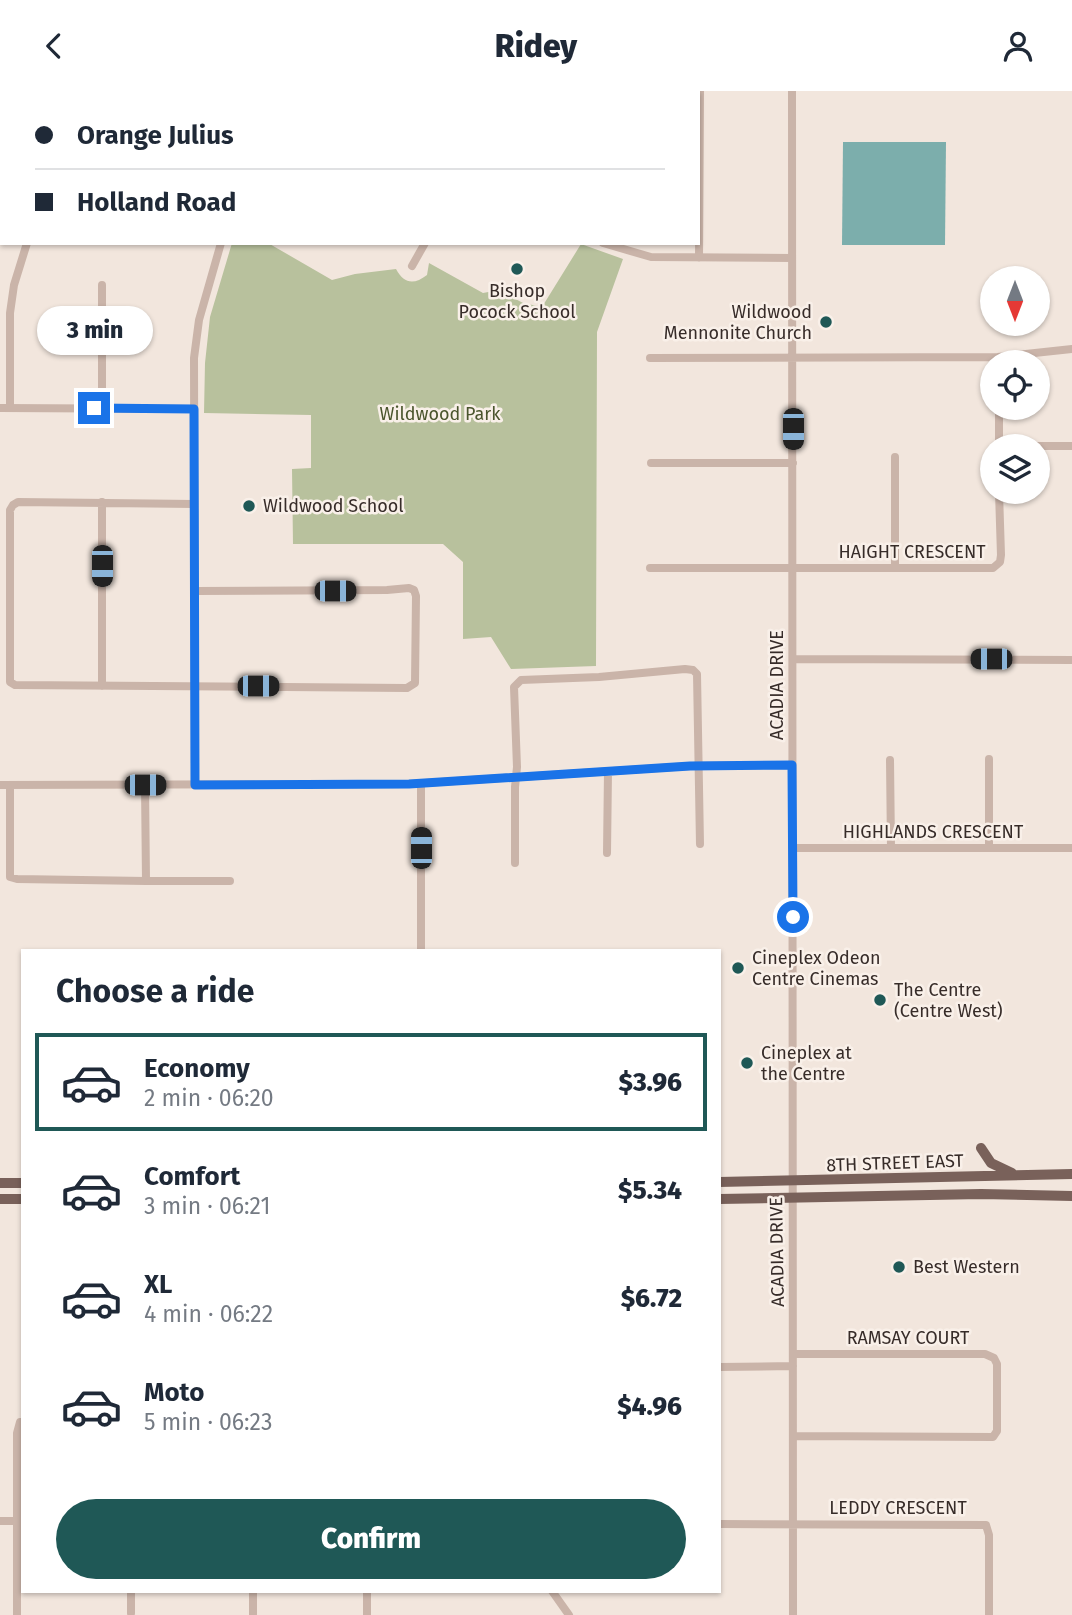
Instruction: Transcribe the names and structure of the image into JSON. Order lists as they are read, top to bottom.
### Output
{
  "streets": {
    "main road": ["8TH STREET EAST"],
    "street": [
      "HAIGHT CRESCENT",
      "ACADIA DRIVE",
      "HIGHLANDS CRESCENT",
      "RAMSAY COURT",
      "LEDDY CRESCENT"
    ]
  },
  "crossings": [
    ["HAIGHT CRESCENT", "ACADIA DRIVE"],
    ["ACADIA DRIVE", "HIGHLANDS CRESCENT"],
    ["ACADIA DRIVE", "8TH STREET EAST"],
    ["ACADIA DRIVE", "RAMSAY COURT"],
    ["ACADIA DRIVE", "LEDDY CRESCENT"]
  ],
  "parks": ["Wildwood Park"],
  "places": [
    "Bishop Pocock School",
    "Wildwood Mennonite Church",
    "Wildwood School",
    "Cineplex Odeon Centre Cinemas",
    "The Centre (Centre West)",
    "Cineplex at the Centre",
    "Best Western"
  ],
  "north": "bottom",
  "page": {
    "header": "Ridey",
    "banner": ["Orange Julius", "Holland Road"],
    "bubble": "3 min",
    "heading": "Choose a ride",
    "list": [
      {
        "name": "Economy",
        "note": "2 min · 06:20",
        "value": "$3.96"
      },
      {
        "name": "Comfort",
        "note": "3 min · 06:21",
        "value": "$5.34"
      },
      {
        "name": "XL",
        "note": "4 min · 06:22",
        "value": "$6.72"
      },
      {
        "name": "Moto",
        "note": "5 min · 06:23",
        "value": "$4.96"
      }
    ],
    "buttons": "Confirm"
  }
}
